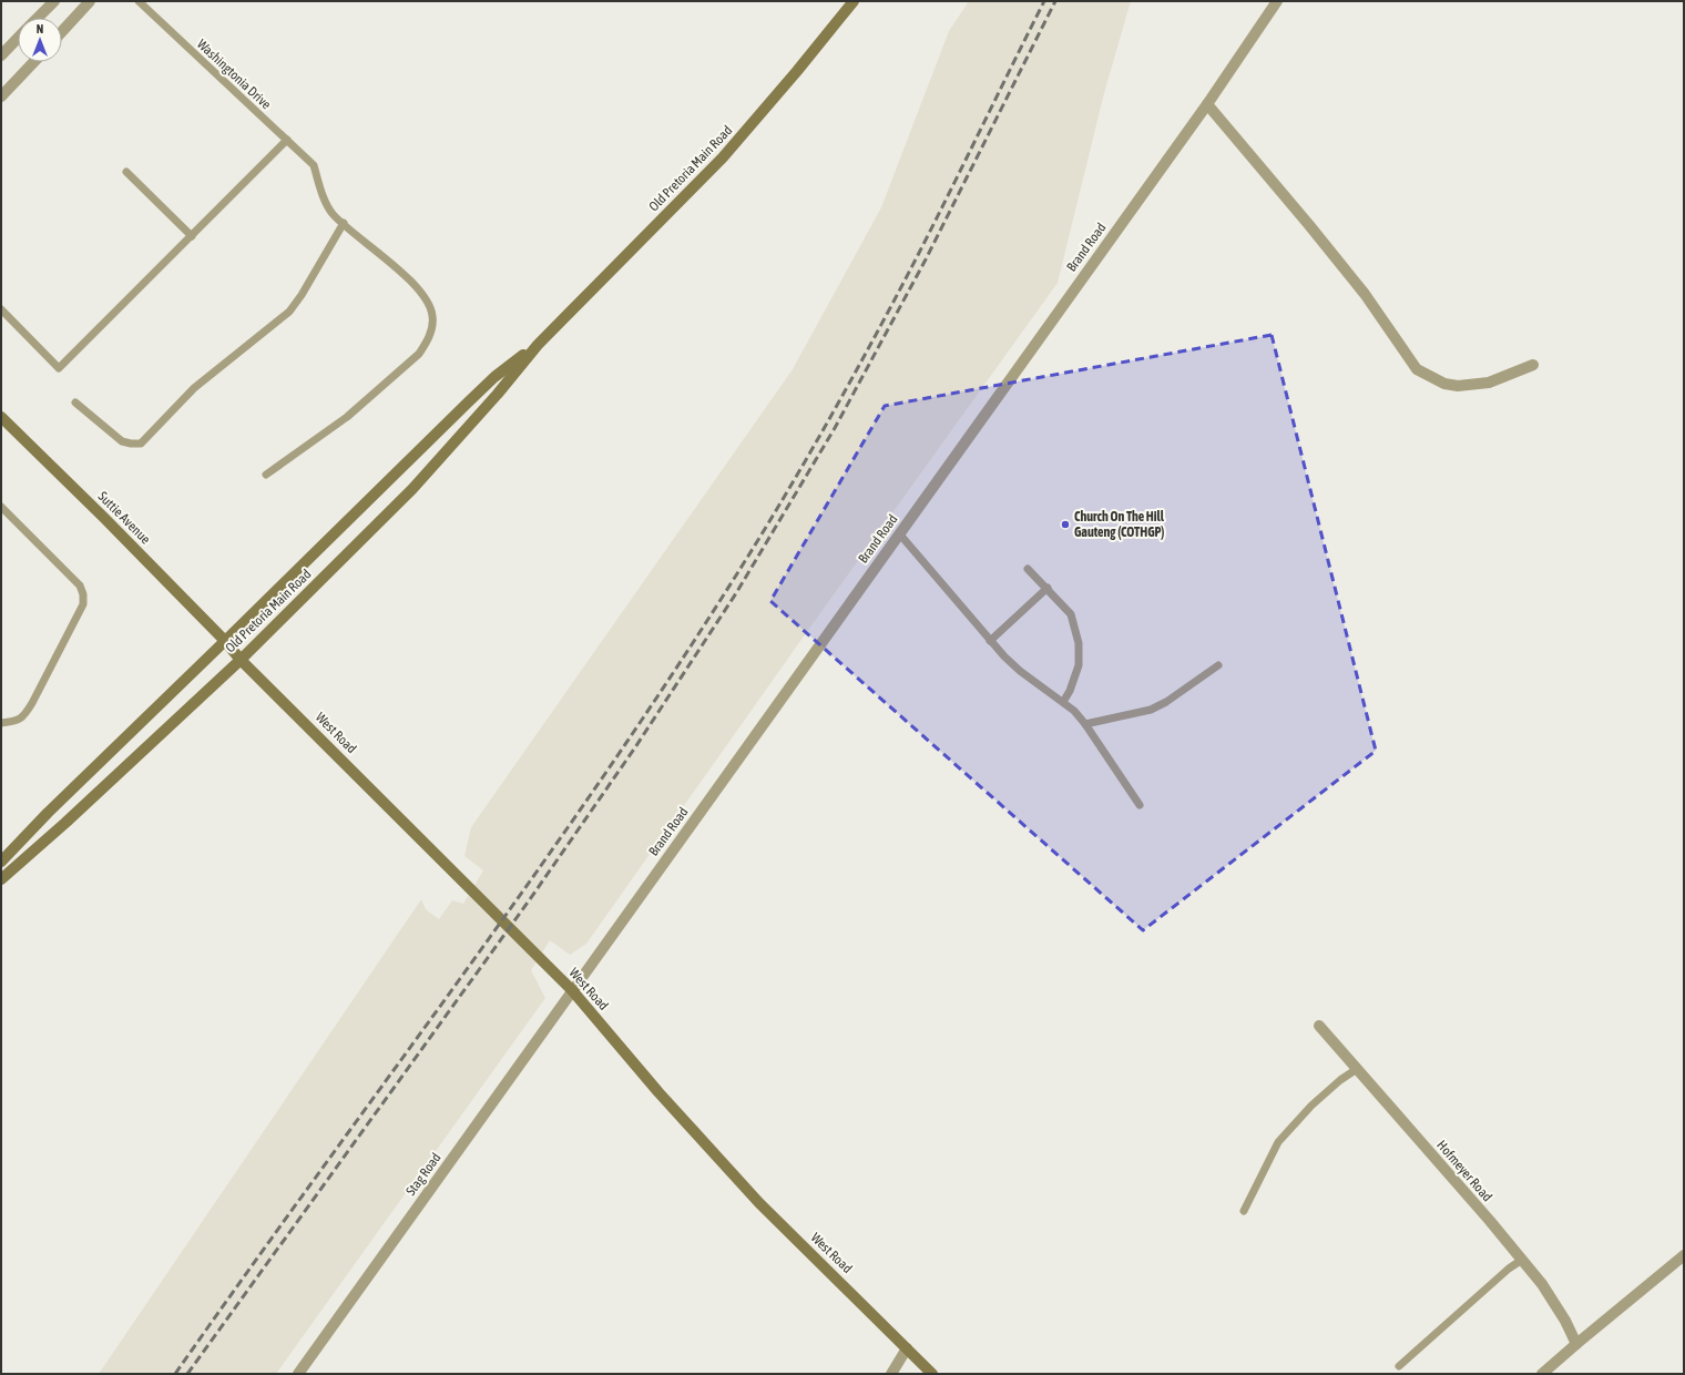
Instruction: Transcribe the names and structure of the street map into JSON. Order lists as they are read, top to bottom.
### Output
{
  "streets": {
    "main road": ["Old Pretoria Main Road", "Suttie Avenue", "West Road"],
    "street": ["Brand Road", "Hofmeyer Road", "Stag Road"],
    "lane": ["Washingtonia Drive"]
  },
  "crossings": [
    ["Old Pretoria Main Road", "Suttie Avenue"],
    ["Old Pretoria Main Road", "West Road"],
    ["Brand Road", "West Road"],
    ["Brand Road", "Stag Road"],
    ["Suttie Avenue", "West Road"],
    ["West Road", "Stag Road"]
  ],
  "places": ["Church On The Hill Gauteng (COTHGP)"],
  "north": "top"
}
